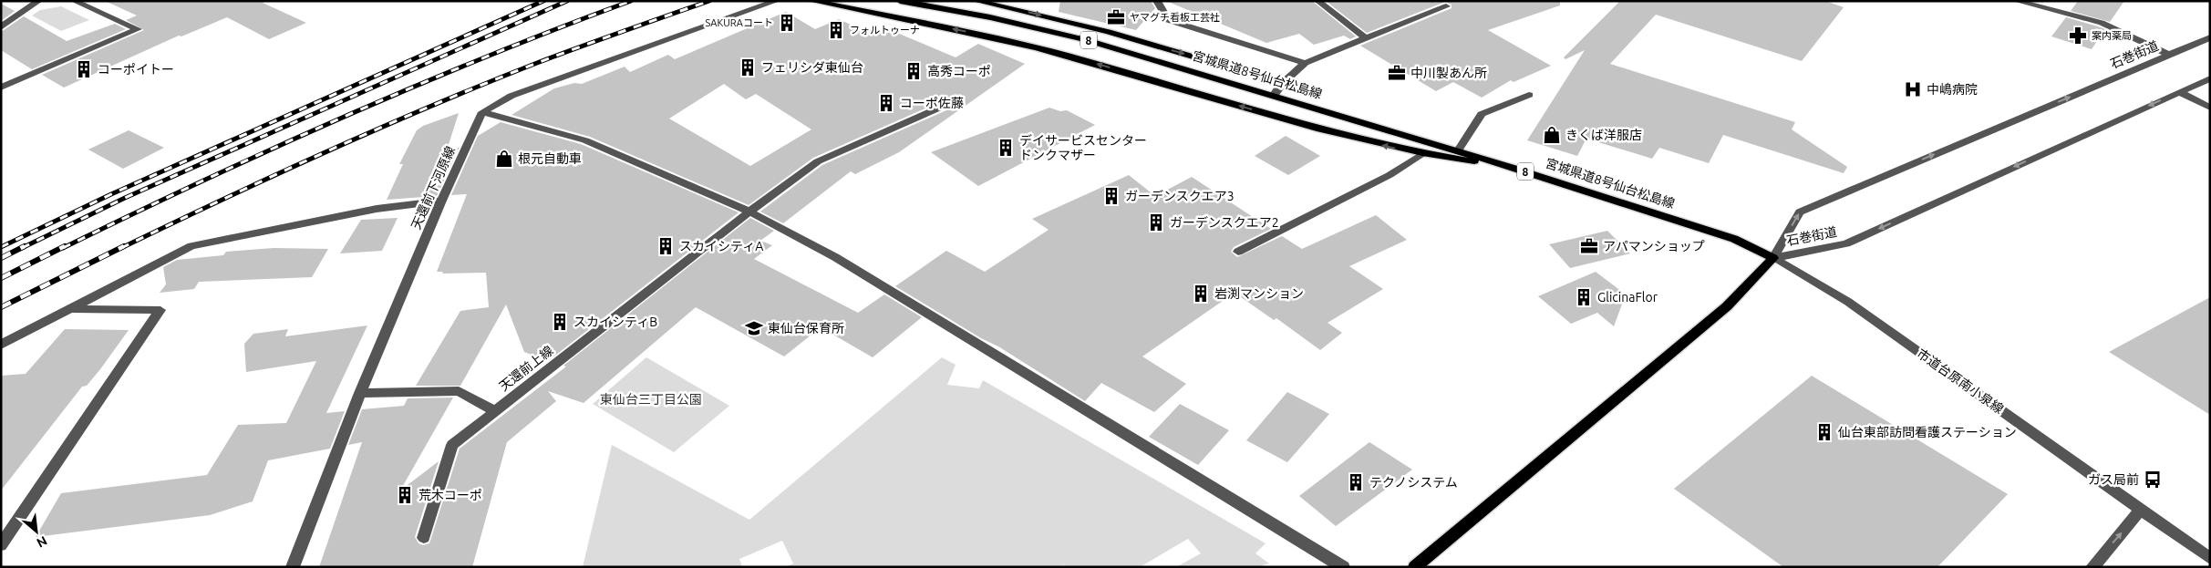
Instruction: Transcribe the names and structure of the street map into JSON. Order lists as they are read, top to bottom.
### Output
{
  "streets": {
    "main road": ["8", "宮城県道8号仙台松島線"],
    "street": [
      "石巻街道",
      "天還前下河原線",
      "天還前上線",
      "市道台原南小泉線"
    ]
  },
  "crossings": [
    ["石巻街道", "宮城県道8号仙台松島線"],
    ["石巻街道", "市道台原南小泉線"],
    ["宮城県道8号仙台松島線", "市道台原南小泉線"]
  ],
  "parks": ["東仙台三丁目公園"],
  "places": {
    "office": ["ヤマグチ看板工芸社", "中川製あん所", "アパマンショップ"],
    "building": [
      "SAKURAコート",
      "フォルトゥーナ",
      "フェリシダ東仙台",
      "コーポイトー",
      "高秀コーポ",
      "コーポ佐藤",
      "デイサービスセンター ドンクマザー",
      "ガーデンスクエア3",
      "ガーデンスクエア2",
      "スカイシティA",
      "岩渕マンション",
      "GlicinaFlor",
      "スカイシティB",
      "仙台東部訪問看護ステーション",
      "テクノシステム",
      "荒木コーポ"
    ],
    "pharmacy": ["案内薬局"],
    "hospital": ["中嶋病院"],
    "shop": ["きくば洋服店", "根元自動車"],
    "school or university": ["東仙台保育所"],
    "bus stop": ["ガス局前"]
  },
  "north": "bottom right"
}
